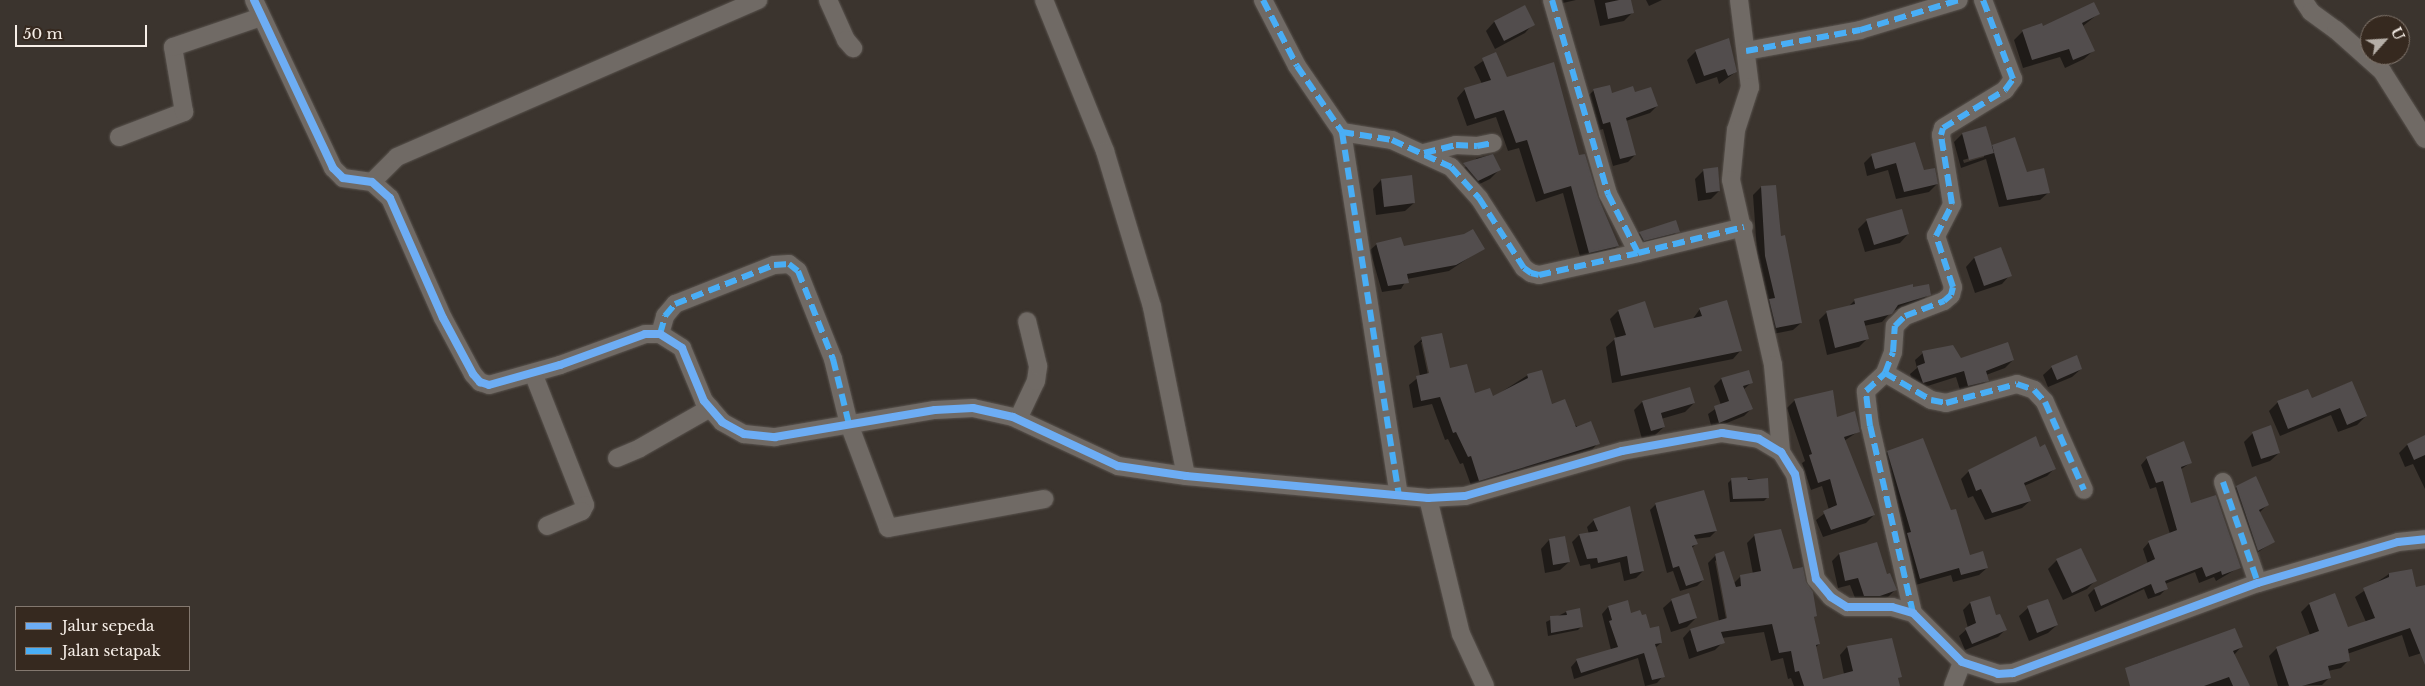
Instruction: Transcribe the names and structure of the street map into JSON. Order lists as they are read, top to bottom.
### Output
{
  "legend": ["Jalur sepeda", "Jalan setapak"],
  "scale_bar": "50 m",
  "north": "top right"
}
